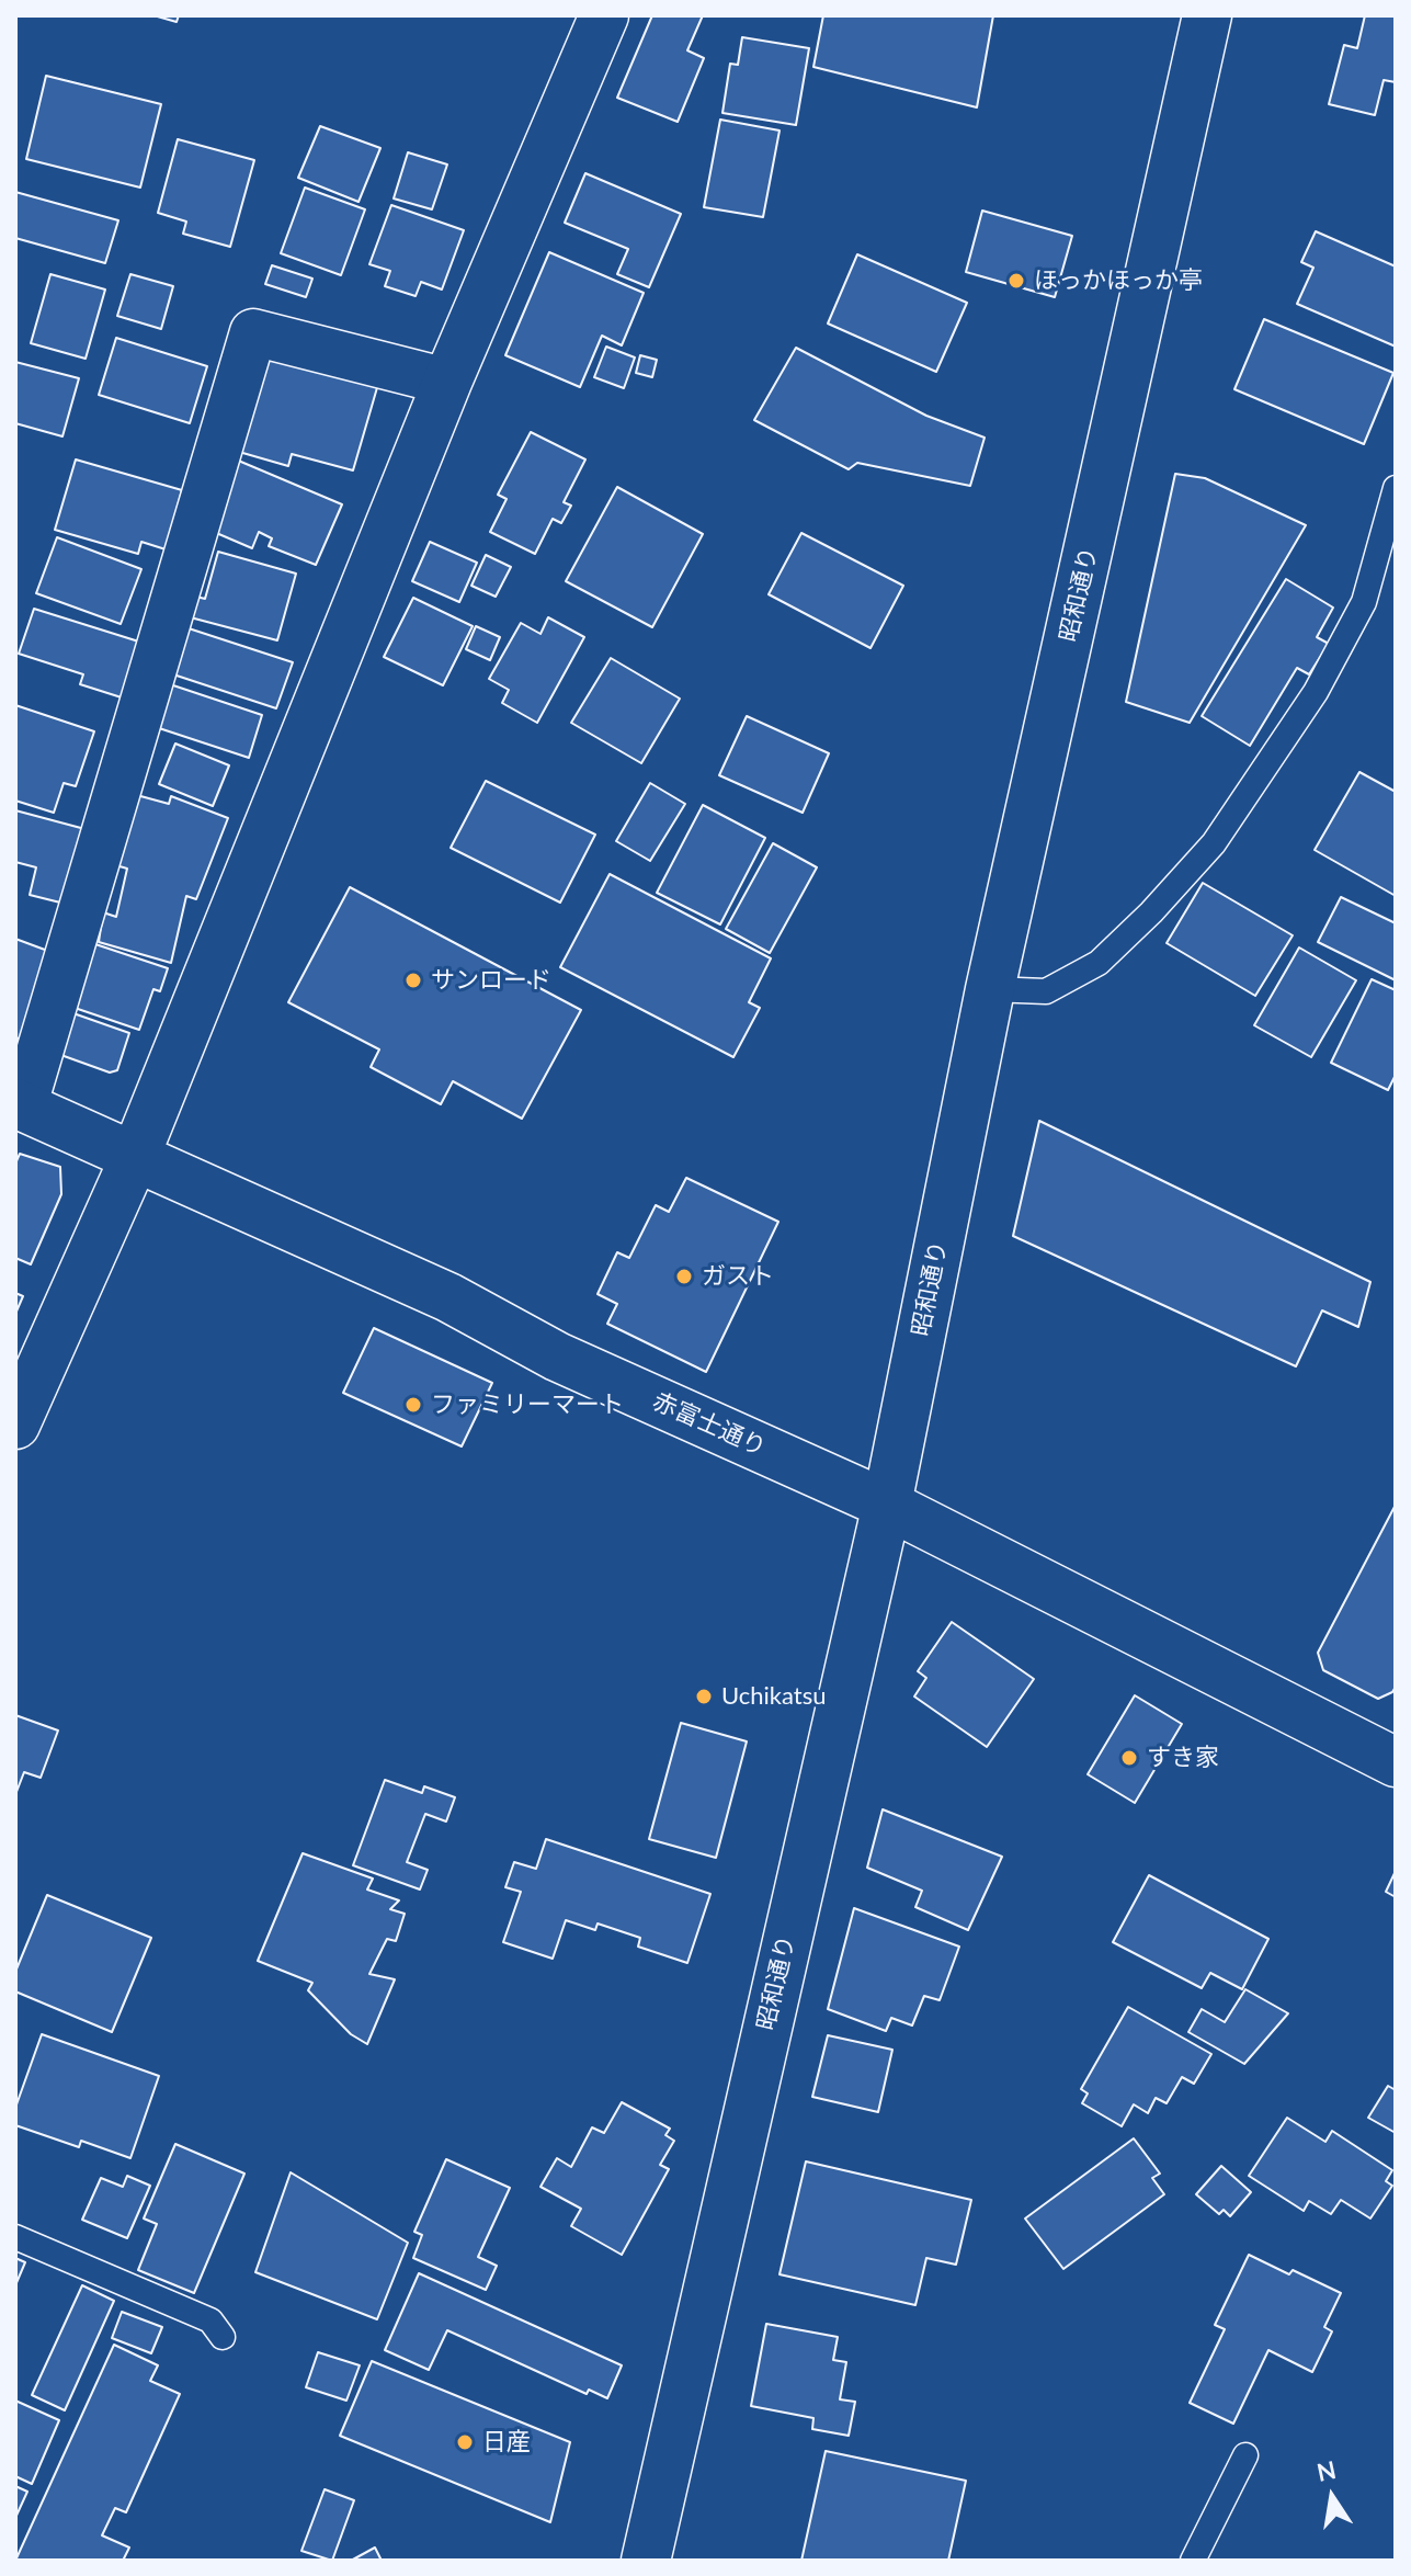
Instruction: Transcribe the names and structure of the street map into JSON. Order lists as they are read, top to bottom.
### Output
{
  "streets": {
    "street": ["昭和通り", "赤富士通り"]
  },
  "crossings": [
    ["昭和通り", "赤富士通り"]
  ],
  "places": [
    "ほっかほっか亭",
    "サンロード",
    "ガスト",
    "ファミリーマート",
    "Uchikatsu",
    "すき家",
    "日産"
  ],
  "north": "top"
}
